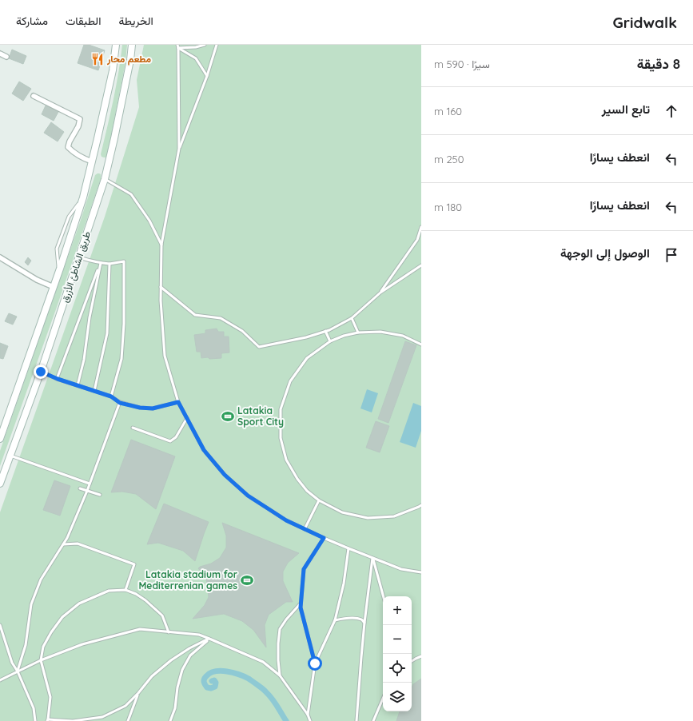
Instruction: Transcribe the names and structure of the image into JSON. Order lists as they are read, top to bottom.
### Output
{
  "streets": {
    "main road": ["طريق الشاطئ الأزرق"]
  },
  "places": {
    "restaurant": ["مطعم محار"],
    "sports": ["Latakia Sport City", "Latakia stadium for Mediterrenian games"]
  },
  "page": {
    "header": "Gridwalk",
    "nav": ["الخريطة", "الطبقات", "مشاركة"],
    "heading": ["8 دقيقة", "سيرًا · 590 m"],
    "list": [
      ["تابع السير", "160 m"],
      ["انعطف يسارًا", "250 m"],
      ["انعطف يسارًا", "180 m"],
      "الوصول إلى الوجهة"
    ],
    "map_buttons": ["+", "−"]
  }
}
